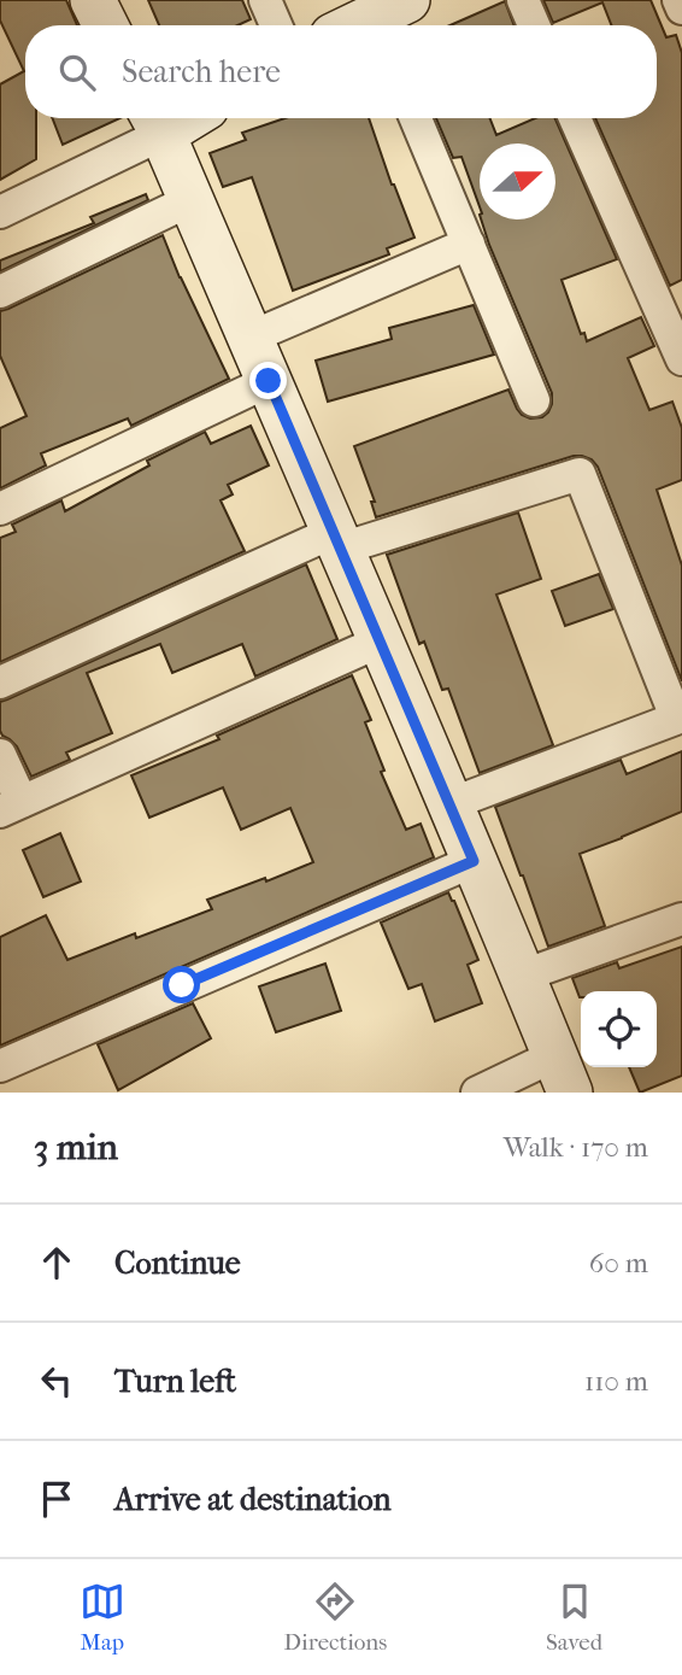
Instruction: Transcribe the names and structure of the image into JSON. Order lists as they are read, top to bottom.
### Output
{
  "north": "right",
  "page": {
    "search": "Search here",
    "heading": ["3 min", "Walk · 170 m"],
    "list": [
      ["Continue", "60 m"],
      ["Turn left", "110 m"],
      "Arrive at destination"
    ],
    "nav": ["Map", "Directions", "Saved"]
  }
}
